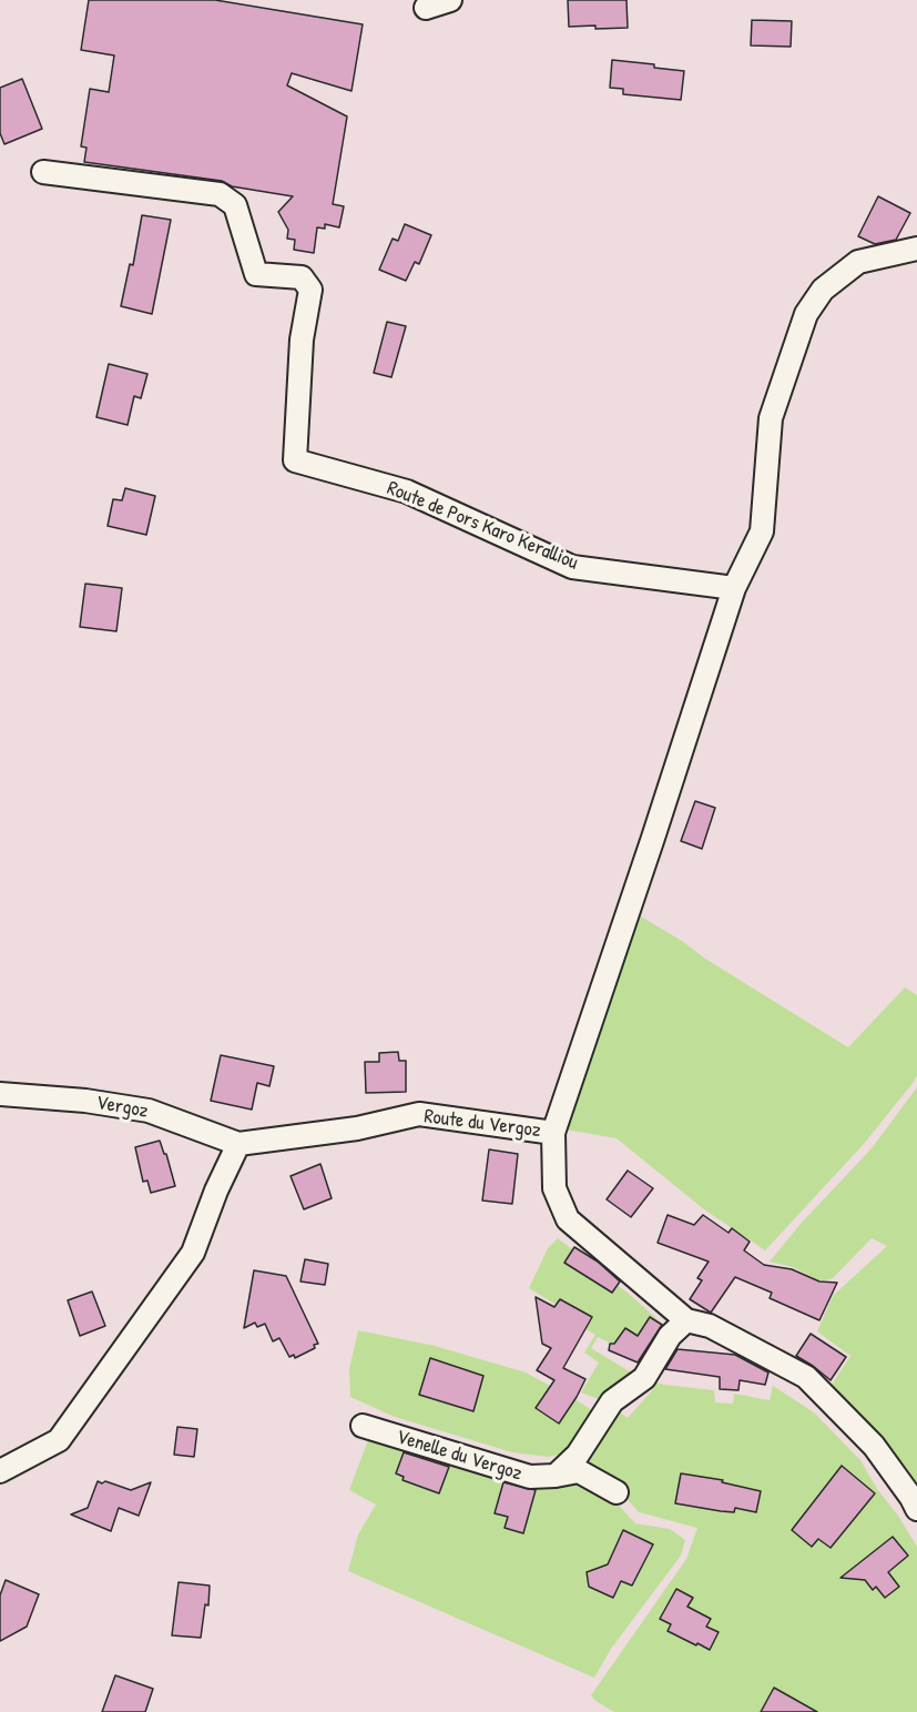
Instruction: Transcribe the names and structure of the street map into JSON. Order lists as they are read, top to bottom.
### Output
{
  "streets": {
    "street": [
      "Route de Pors Karo Keralliou",
      "Vergoz",
      "Route du Vergoz",
      "Venelle du Vergoz"
    ]
  },
  "crossings": [
    ["Vergoz", "Route du Vergoz"]
  ]
}
